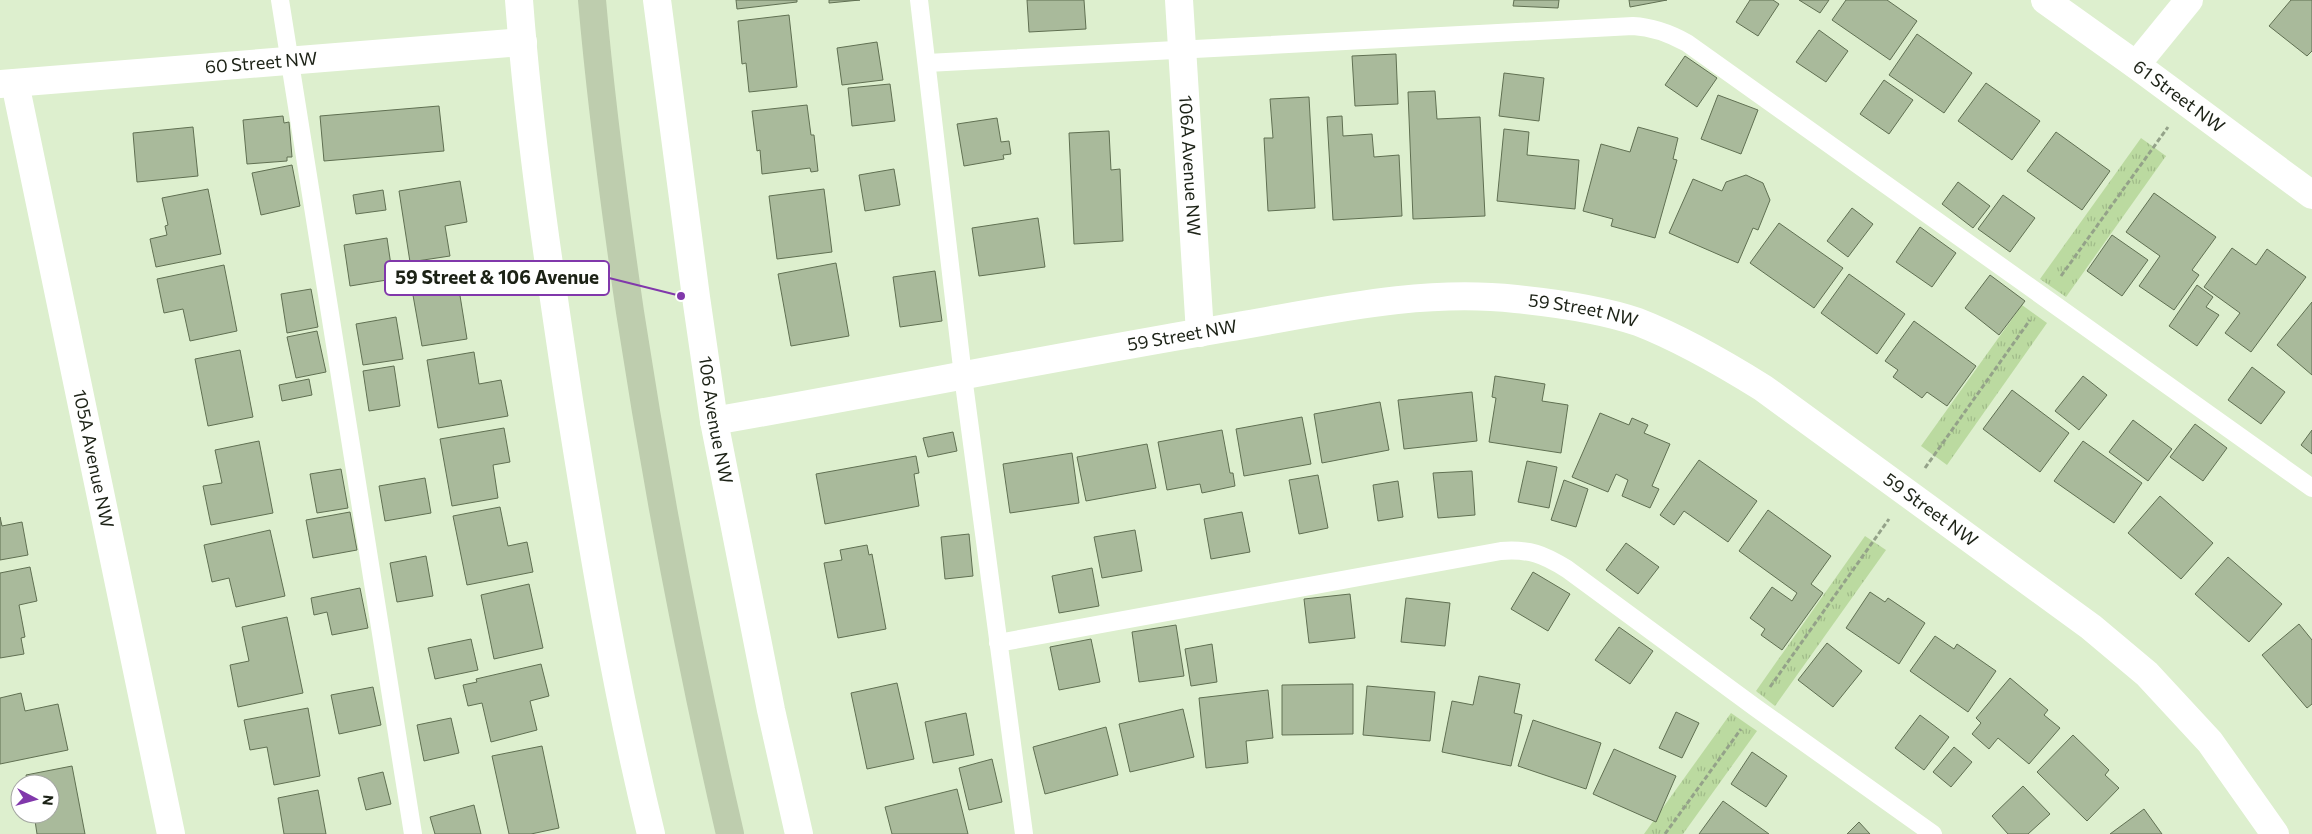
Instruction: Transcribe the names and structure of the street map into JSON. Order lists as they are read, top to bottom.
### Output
{
  "streets": {
    "street": [
      "60 Street NW",
      "61 Street NW",
      "106A Avenue NW",
      "59 Street NW",
      "106 Avenue NW",
      "105A Avenue NW"
    ]
  },
  "crossings": [
    ["60 Street NW", "105A Avenue NW"],
    ["106A Avenue NW", "59 Street NW"],
    ["59 Street NW", "106 Avenue NW"]
  ],
  "places": ["59 Street & 106 Avenue"],
  "north": "right"
}
